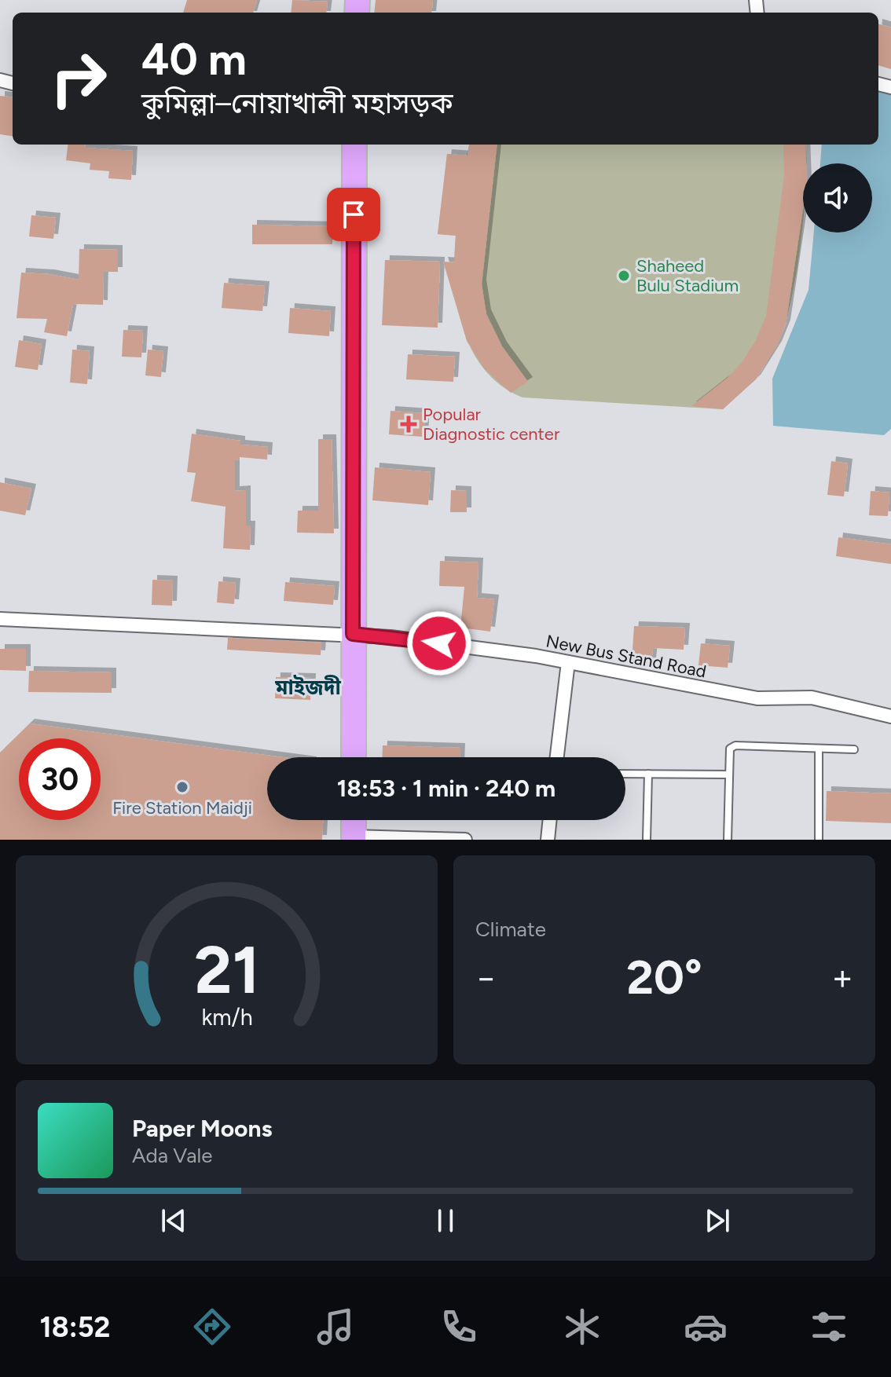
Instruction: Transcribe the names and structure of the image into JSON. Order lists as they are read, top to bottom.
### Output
{
  "streets": {
    "street": ["New Bus Stand Road"]
  },
  "districts": ["মাইজদী"],
  "places": {
    "other": ["Shaheed Bulu Stadium", "Fire Station Maidji"],
    "health": ["Popular Diagnostic center"]
  },
  "page": {
    "turn": ["40 m", "কুমিল্লা–নোয়াখালী মহাসড়ক"],
    "limit": "30",
    "trip": "18:53 · 1 min · 240 m",
    "tile": "Climate",
    "heat": ["−", "20°", "+"],
    "song": ["Paper Moons", "Ada Vale"],
    "tabs": "18:52",
    "gauge": ["21", "km/h"]
  }
}
